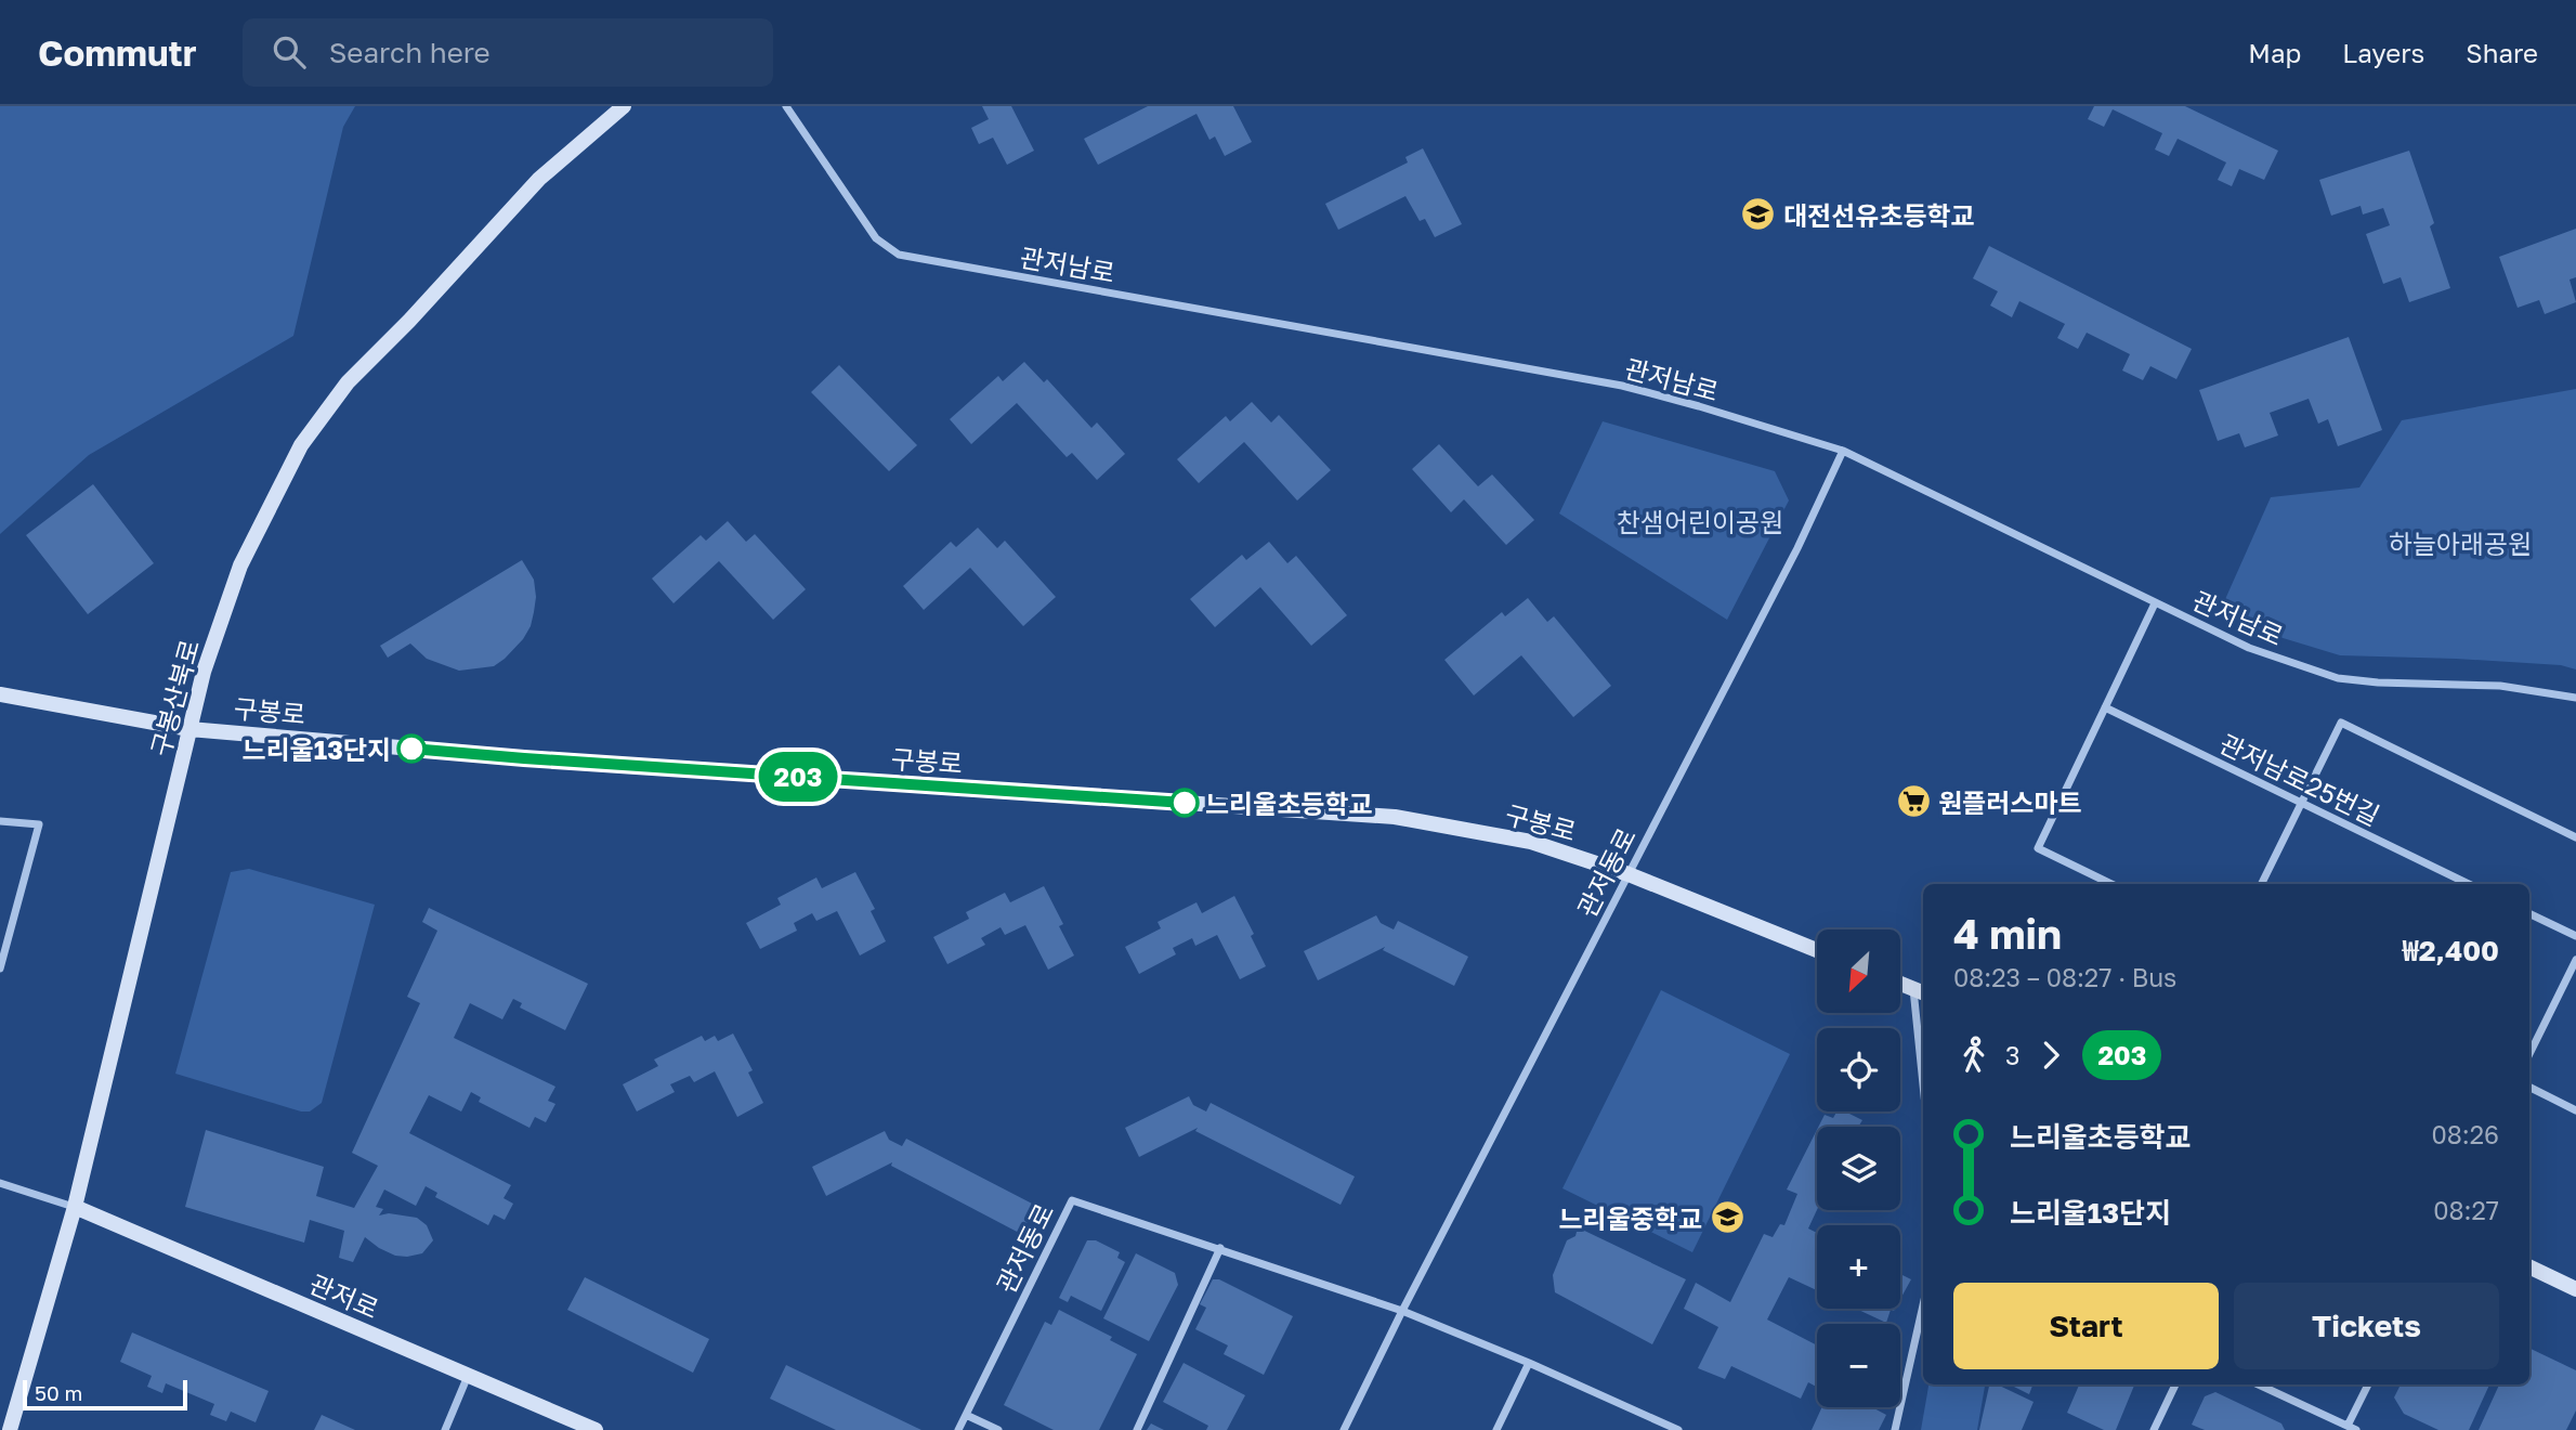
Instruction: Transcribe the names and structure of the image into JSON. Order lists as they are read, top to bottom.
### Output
{
  "streets": {
    "main road": ["구봉산북로", "구봉로", "관저로"],
    "street": ["관저남로", "관저남로25번길", "관저동로"]
  },
  "crossings": [
    ["관저남로", "관저동로"],
    ["구봉산북로", "구봉로"],
    ["구봉산북로", "관저로"],
    ["구봉로", "관저동로"]
  ],
  "parks": ["찬샘어린이공원", "하늘아래공원"],
  "places": {
    "school or university": ["대전선유초등학교", "느리울중학교"],
    "other": ["느리울13단지", "느리울초등학교"],
    "supermarket": ["원플러스마트"]
  },
  "lines": ["bus line 203"],
  "scale_bar": "50 m",
  "north": "bottom left",
  "page": {
    "header": "Commutr",
    "search": "Search here",
    "nav": ["Map", "Layers", "Share"],
    "on_map": "203",
    "heading": ["4 min", "08:23 – 08:27 · Bus", "₩2,400"],
    "map_buttons": ["+", "−"],
    "legs": ["3", "203"],
    "list": [
      {
        "name": "느리울초등학교",
        "value": "08:26"
      },
      {
        "name": "느리울13단지",
        "value": "08:27"
      }
    ],
    "buttons": ["Start", "Tickets"],
    "scale": "50 m"
  }
}
